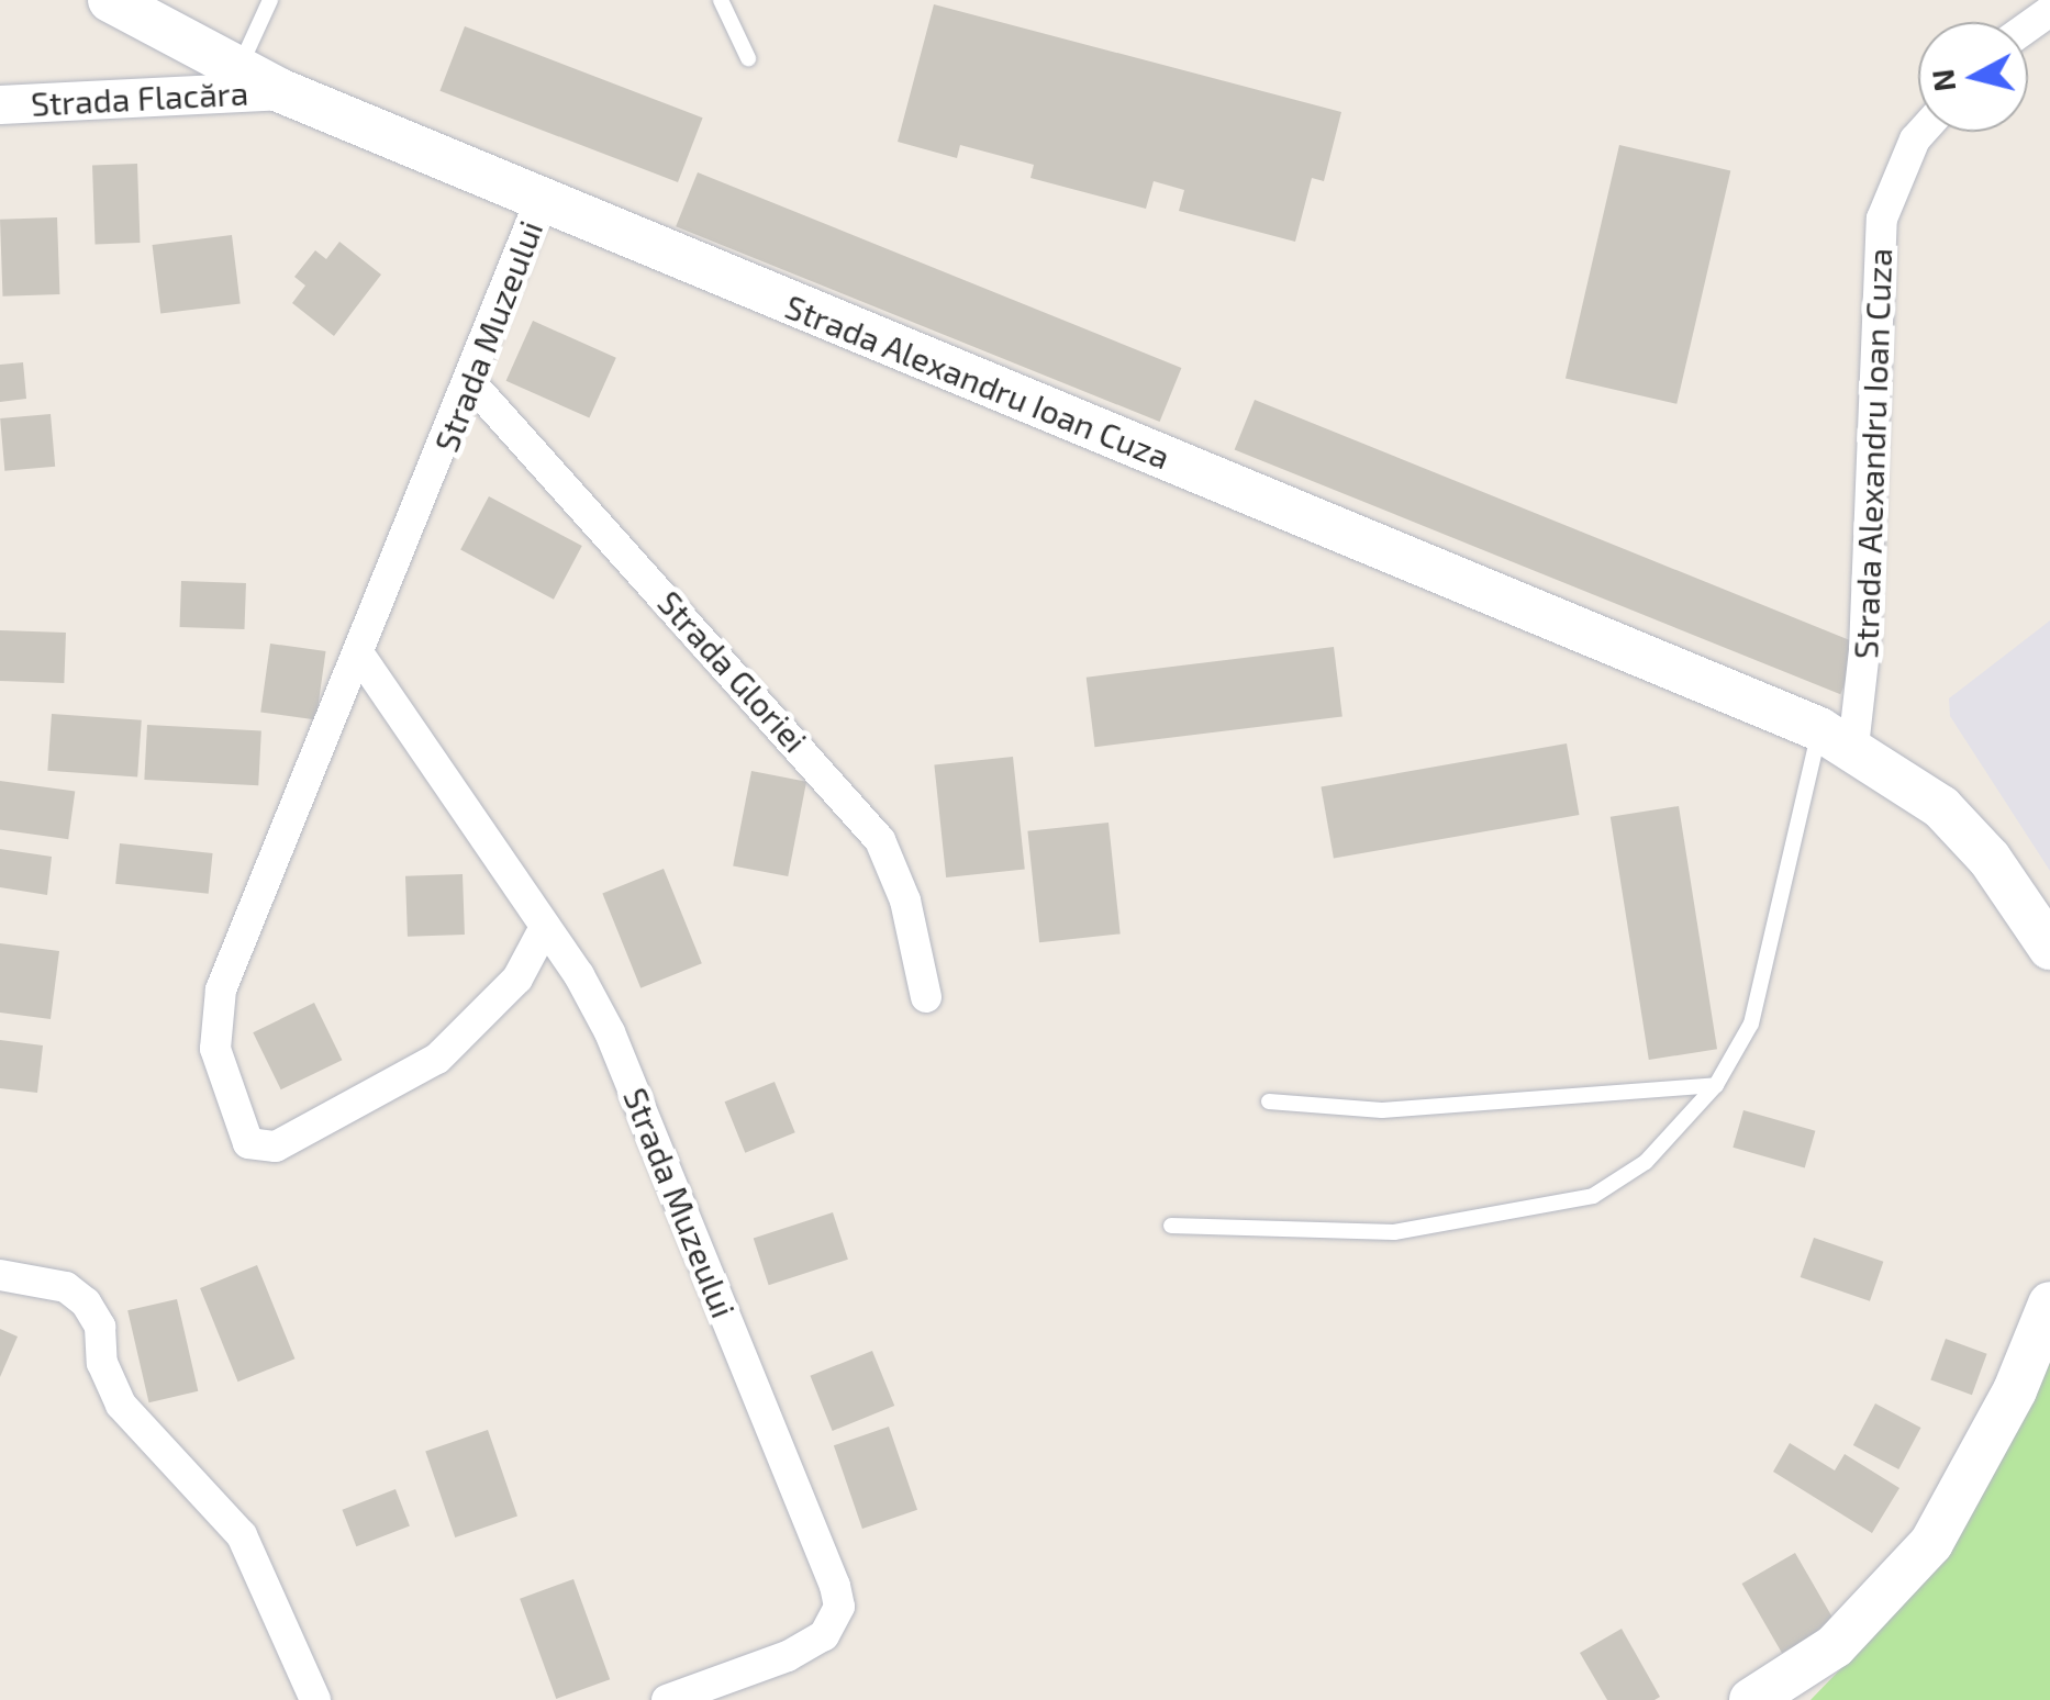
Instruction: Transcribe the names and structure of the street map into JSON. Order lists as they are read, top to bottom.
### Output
{
  "streets": {
    "main road": ["Strada Alexandru Ioan Cuza"],
    "street": ["Strada Flacăra", "Strada Muzeului", "Strada Gloriei"]
  },
  "crossings": [
    ["Strada Flacăra", "Strada Alexandru Ioan Cuza"],
    ["Strada Muzeului", "Strada Alexandru Ioan Cuza"],
    ["Strada Muzeului", "Strada Gloriei"]
  ],
  "north": "left"
}
